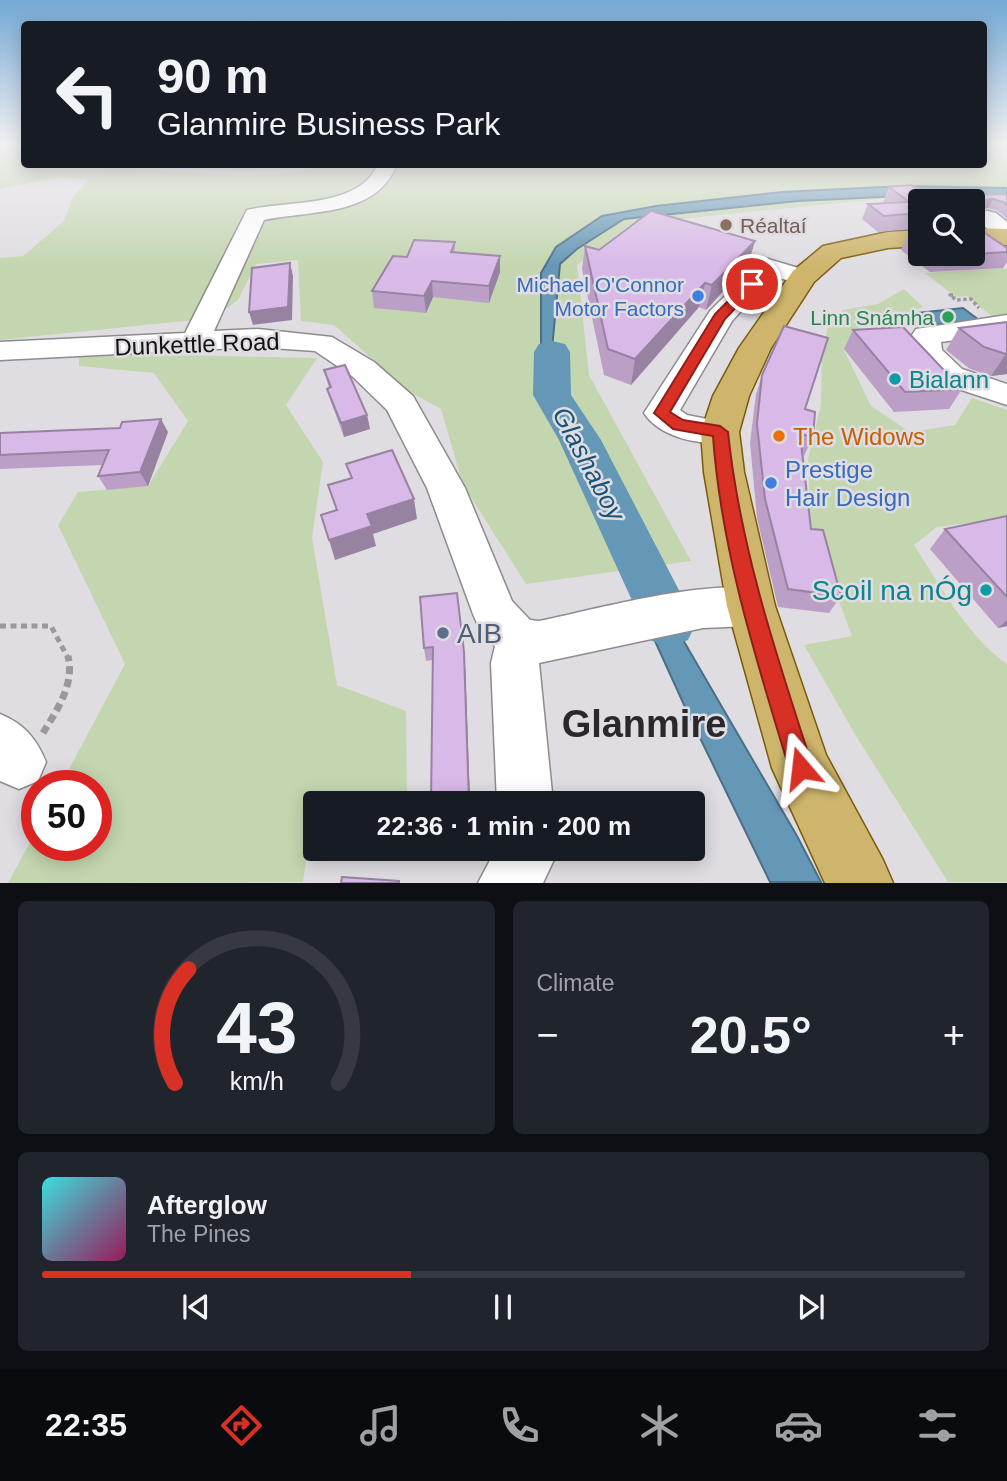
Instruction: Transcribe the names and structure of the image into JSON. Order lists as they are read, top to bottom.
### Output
{
  "streets": {
    "street": ["Dunkettle Road"]
  },
  "districts": ["Glanmire"],
  "water": ["Glashaboy"],
  "places": [
    "Réaltaí",
    "Michael O'Connor Motor Factors",
    "Linn Snámha",
    "Bialann",
    "The Widows",
    "Prestige Hair Design",
    "Scoil na nÓg",
    "AIB"
  ],
  "page": {
    "turn": ["90 m", "Glanmire Business Park"],
    "limit": "50",
    "trip": "22:36 · 1 min · 200 m",
    "tile": "Climate",
    "heat": ["−", "20.5°", "+"],
    "song": ["Afterglow", "The Pines"],
    "tabs": "22:35",
    "gauge": ["43", "km/h"]
  }
}
